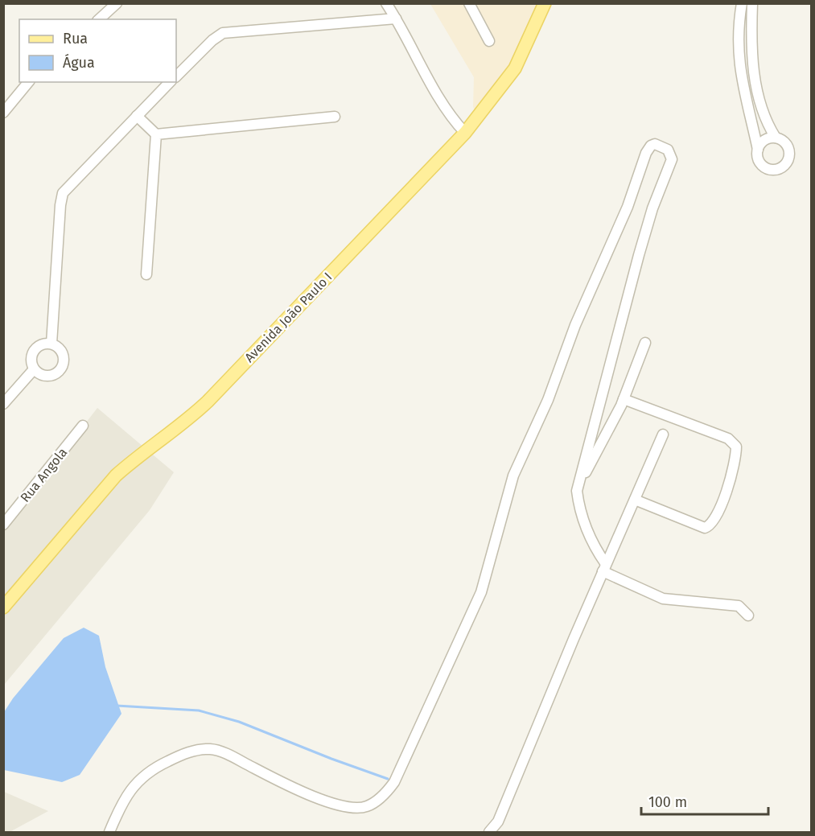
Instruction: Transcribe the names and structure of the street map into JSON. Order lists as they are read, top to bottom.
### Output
{
  "streets": {
    "main road": ["Avenida João Paulo I"],
    "street": ["Rua Angola"]
  },
  "legend": ["Rua", "Água"],
  "scale_bar": "100 m"
}
